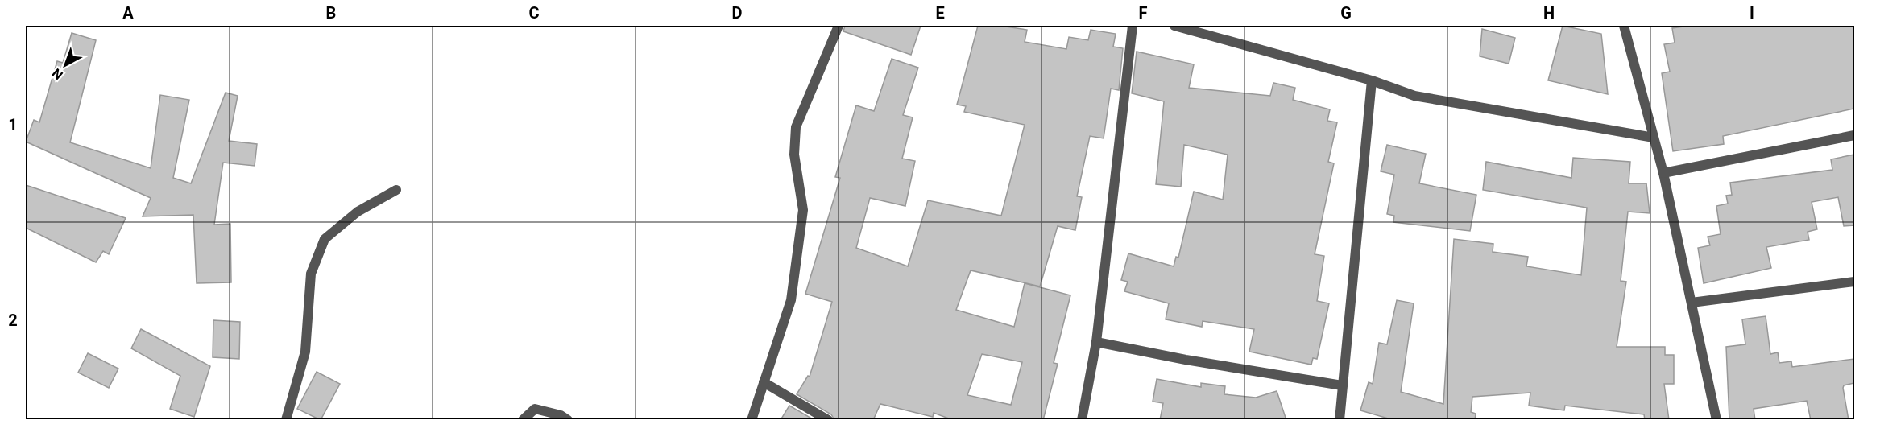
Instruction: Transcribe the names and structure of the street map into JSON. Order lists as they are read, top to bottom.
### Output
{
  "north": "bottom left",
  "grid": {
    "columns": [
      "A",
      "B",
      "C",
      "D",
      "E",
      "F",
      "G",
      "H",
      "I"
    ],
    "rows": ["1", "2"]
  }
}
